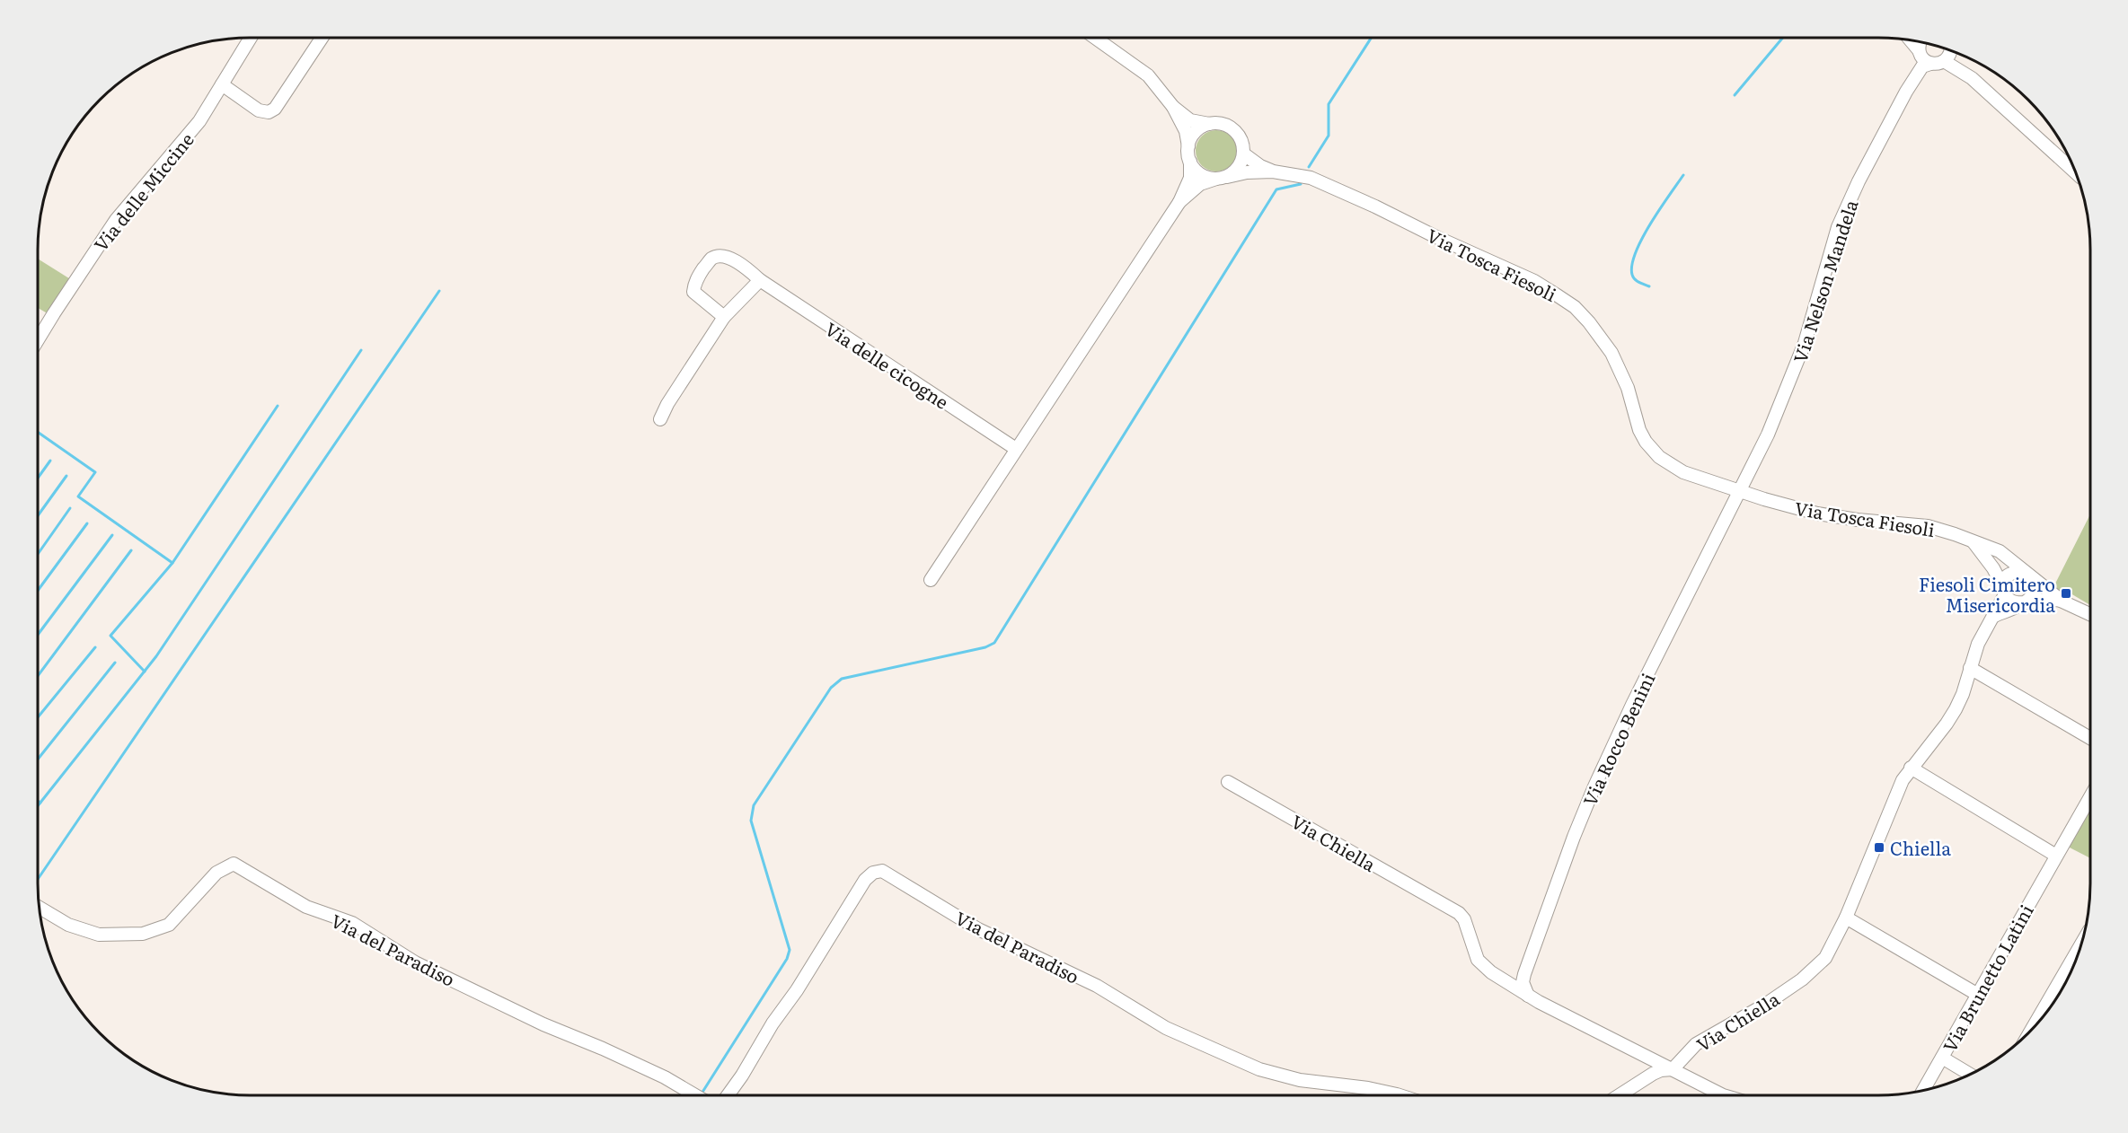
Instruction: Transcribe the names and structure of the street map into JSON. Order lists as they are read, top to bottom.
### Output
{
  "streets": {
    "street": [
      "Via delle Miccine",
      "Via Tosca Fiesoli",
      "Via Nelson Mandela",
      "Via delle cicogne",
      "Via Rocco Benini",
      "Via Chiella",
      "Via del Paradiso",
      "Via Brunetto Latini"
    ]
  },
  "crossings": [
    ["Via Tosca Fiesoli", "Via Nelson Mandela"],
    ["Via Tosca Fiesoli", "Via Rocco Benini"],
    ["Via Tosca Fiesoli", "Via Chiella"],
    ["Via Nelson Mandela", "Via Rocco Benini"],
    ["Via Rocco Benini", "Via Chiella"]
  ],
  "places": {
    "transit": ["Fiesoli Cimitero Misericordia", "Chiella"]
  }
}
